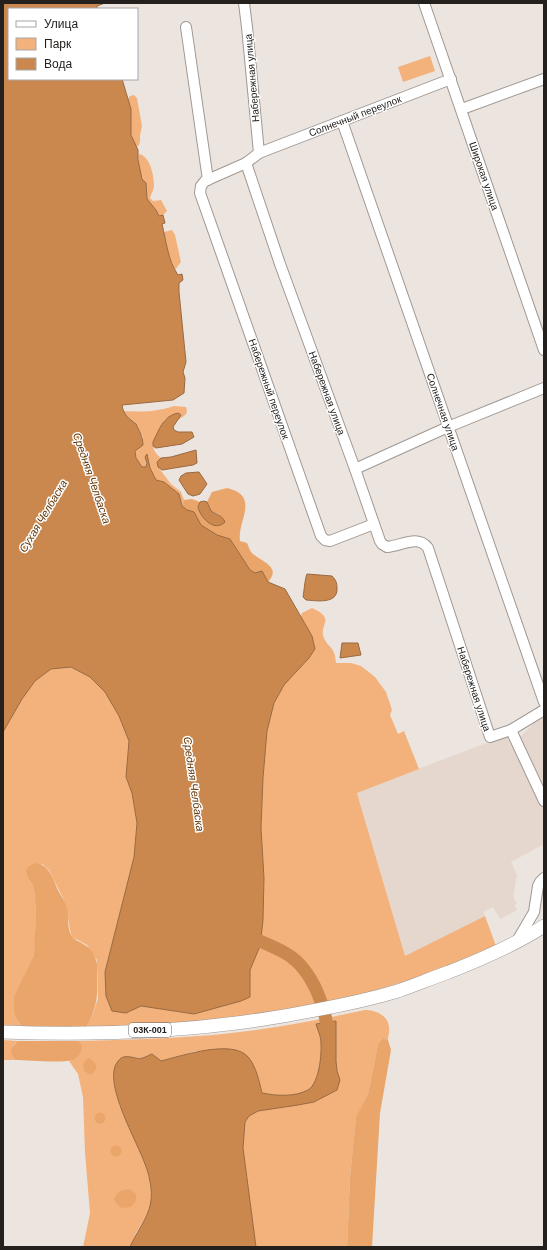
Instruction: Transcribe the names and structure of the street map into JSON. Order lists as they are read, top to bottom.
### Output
{
  "streets": {
    "main road": ["03К-001"],
    "street": [
      "Набережная улица",
      "Солнечный переулок",
      "Широкая улица",
      "Набережный переулок",
      "Солнечная улица"
    ]
  },
  "crossings": [
    ["Набережная улица", "Солнечный переулок"],
    ["Набережная улица", "Набережный переулок"],
    ["Солнечный переулок", "Широкая улица"],
    ["Солнечный переулок", "Солнечная улица"]
  ],
  "water": ["Средняя Челбаска", "Сухая Челбаска"],
  "legend": ["Улица", "Парк", "Вода"]
}
